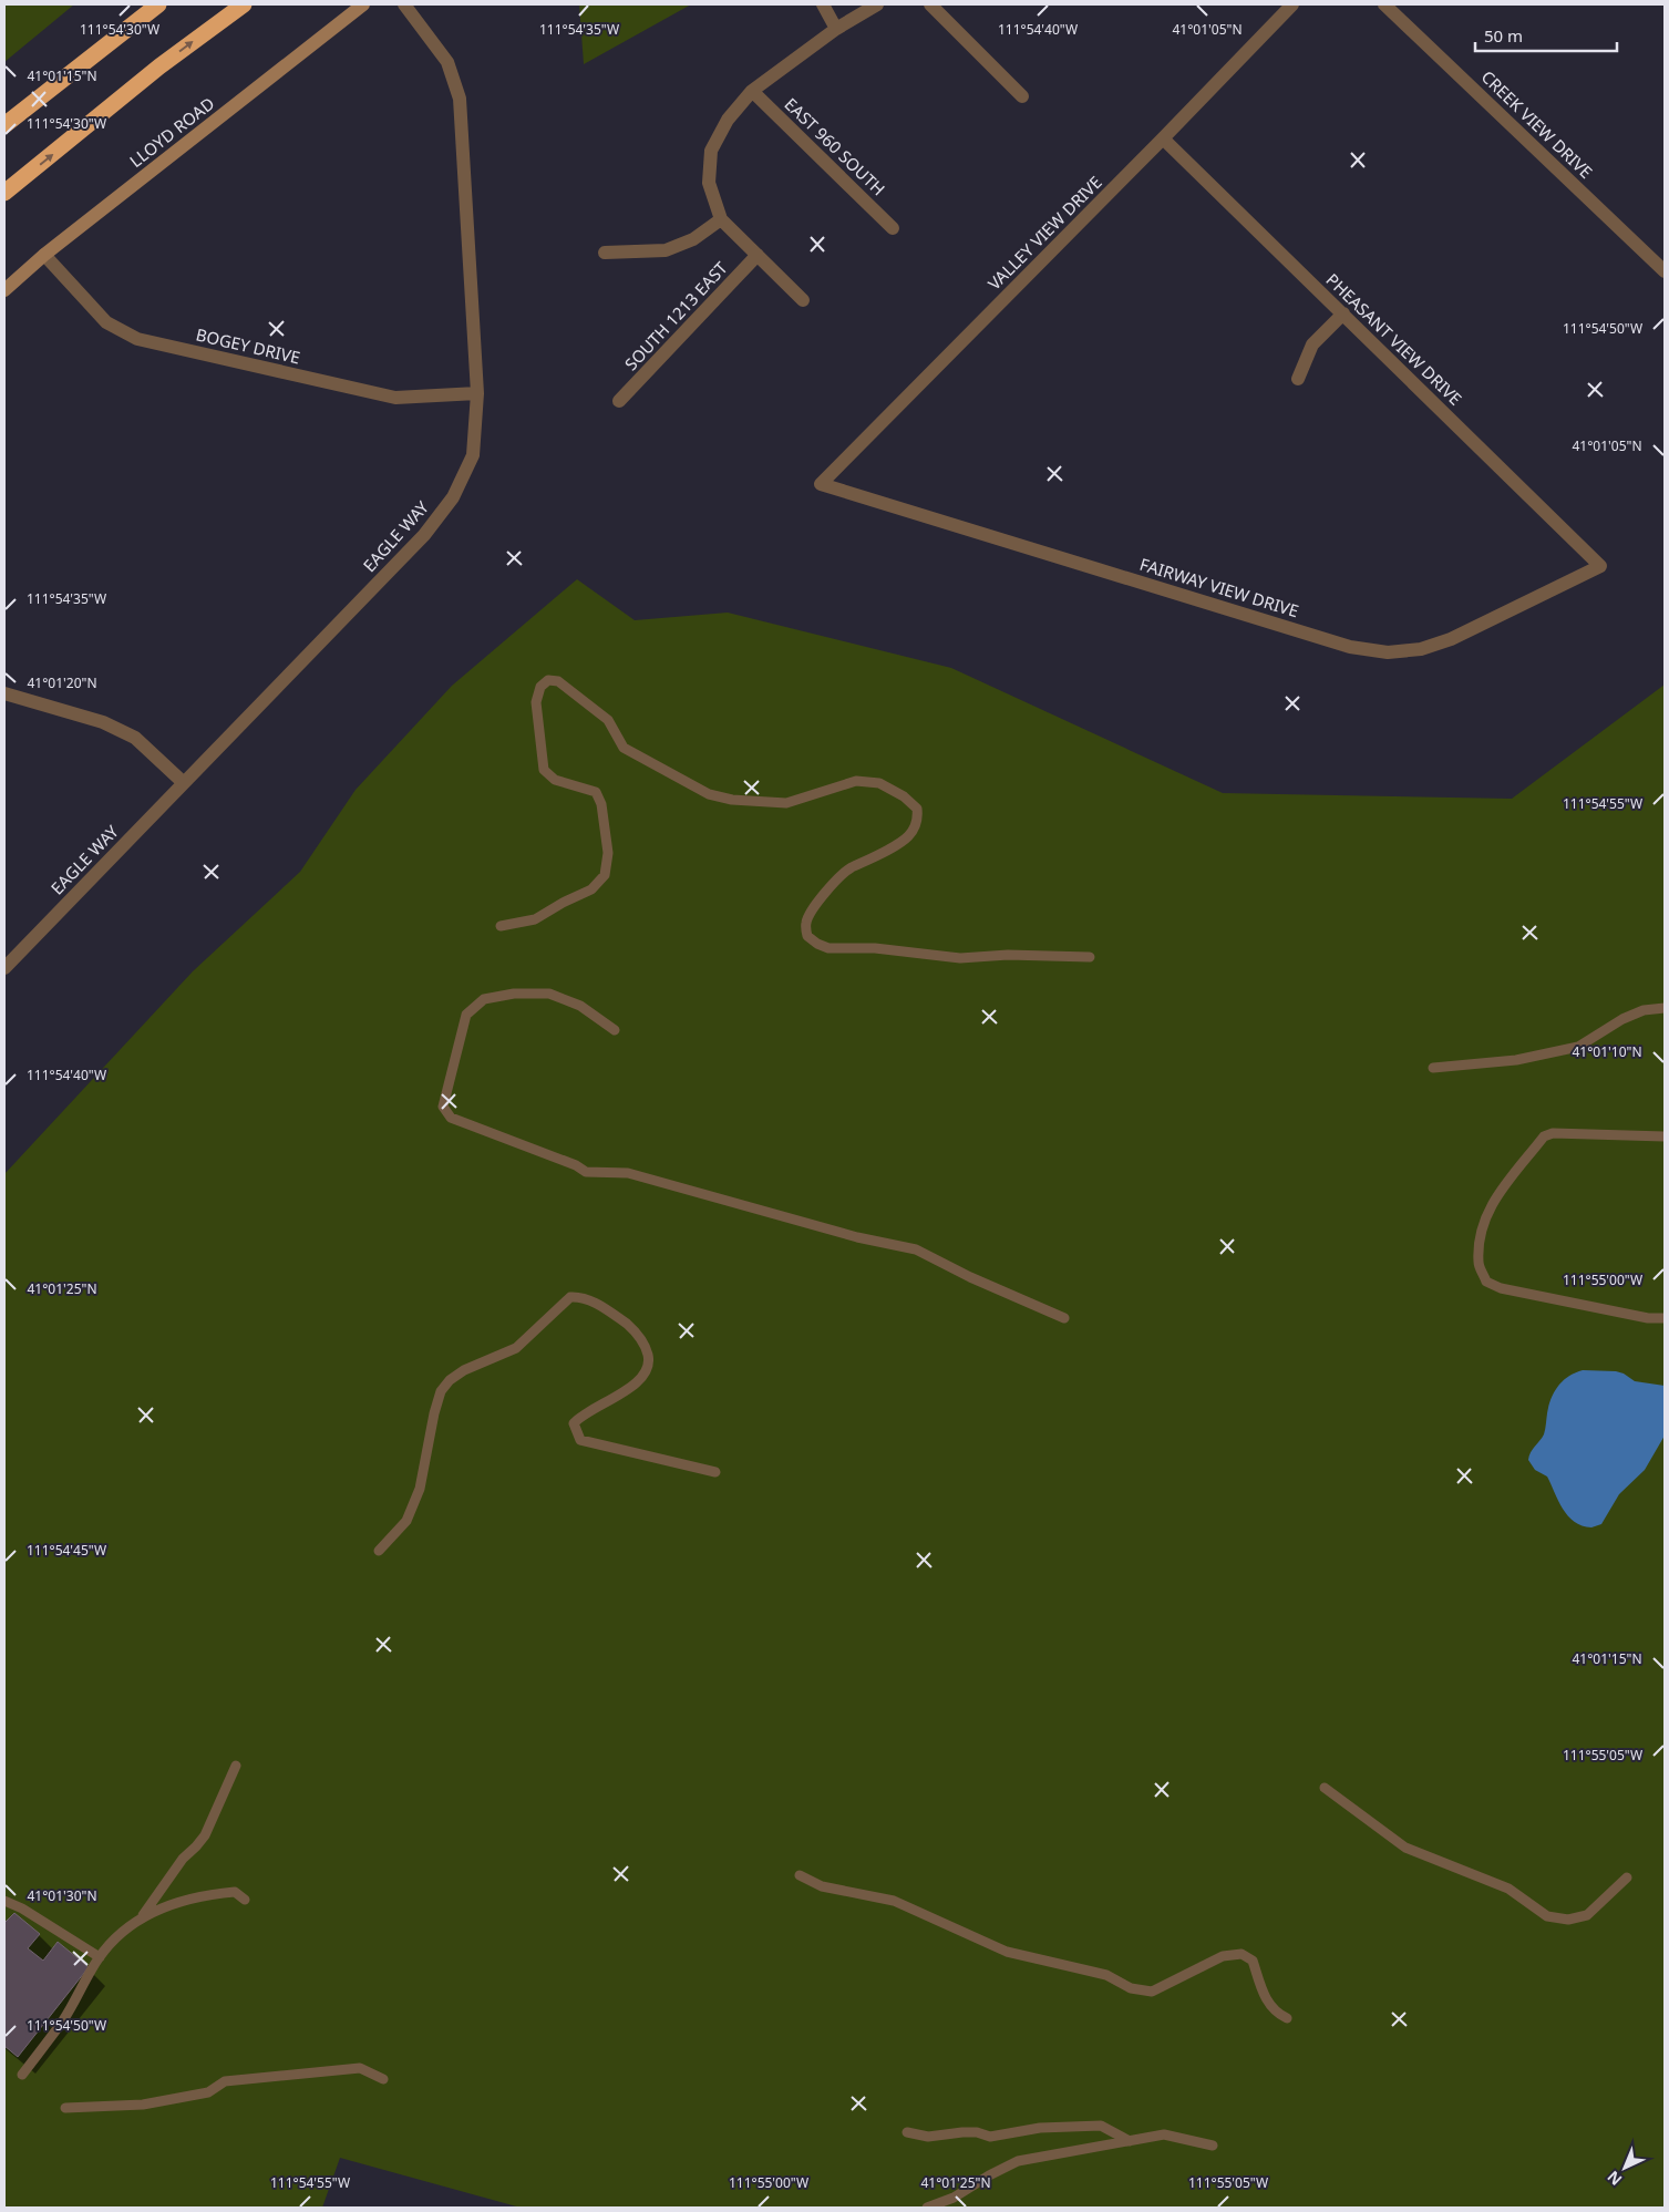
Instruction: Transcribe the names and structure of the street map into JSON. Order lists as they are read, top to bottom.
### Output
{
  "streets": {
    "street": [
      "CREEK VIEW DRIVE",
      "LLOYD ROAD",
      "EAST 960 SOUTH",
      "VALLEY VIEW DRIVE",
      "SOUTH 1213 EAST",
      "PHEASANT VIEW DRIVE",
      "BOGEY DRIVE",
      "EAGLE WAY",
      "FAIRWAY VIEW DRIVE"
    ]
  },
  "crossings": [
    ["LLOYD ROAD", "BOGEY DRIVE"],
    ["VALLEY VIEW DRIVE", "PHEASANT VIEW DRIVE"],
    ["VALLEY VIEW DRIVE", "FAIRWAY VIEW DRIVE"],
    ["PHEASANT VIEW DRIVE", "FAIRWAY VIEW DRIVE"],
    ["BOGEY DRIVE", "EAGLE WAY"]
  ],
  "scale_bar": "50 m",
  "north": "bottom left",
  "coordinates": [
    "41°01'05\"N",
    "111°54'35\"W",
    "111°54'30\"W",
    "111°54'40\"W",
    "41°01'15\"N",
    "111°54'50\"W",
    "41°01'20\"N",
    "111°54'55\"W",
    "41°01'10\"N",
    "111°55'00\"W",
    "41°01'25\"N",
    "111°54'45\"W",
    "111°55'05\"W",
    "41°01'30\"N"
  ]
}
